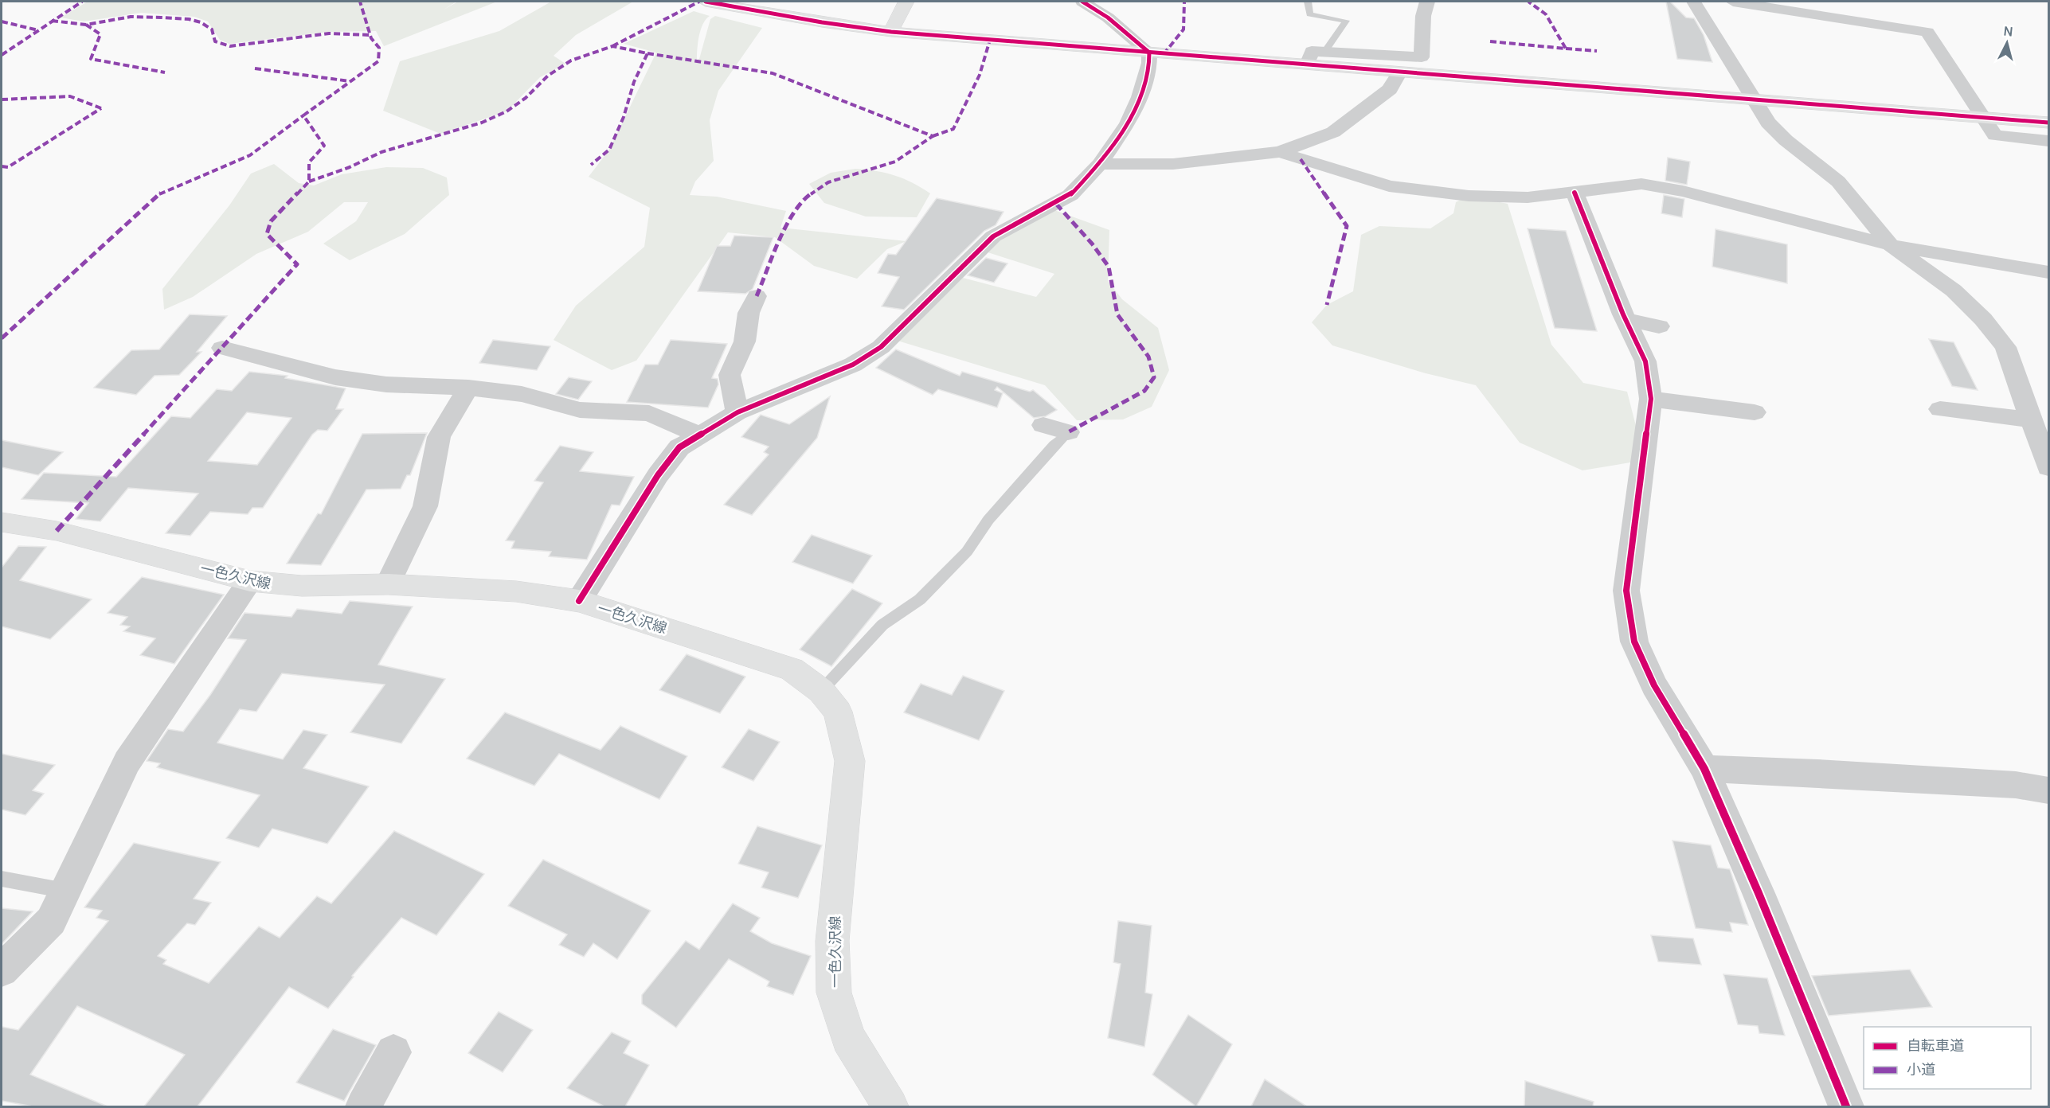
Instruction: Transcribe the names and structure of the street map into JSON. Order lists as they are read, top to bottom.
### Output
{
  "streets": {
    "street": ["一色久沢線"]
  },
  "legend": ["自転車道", "小道"],
  "north": "top"
}
